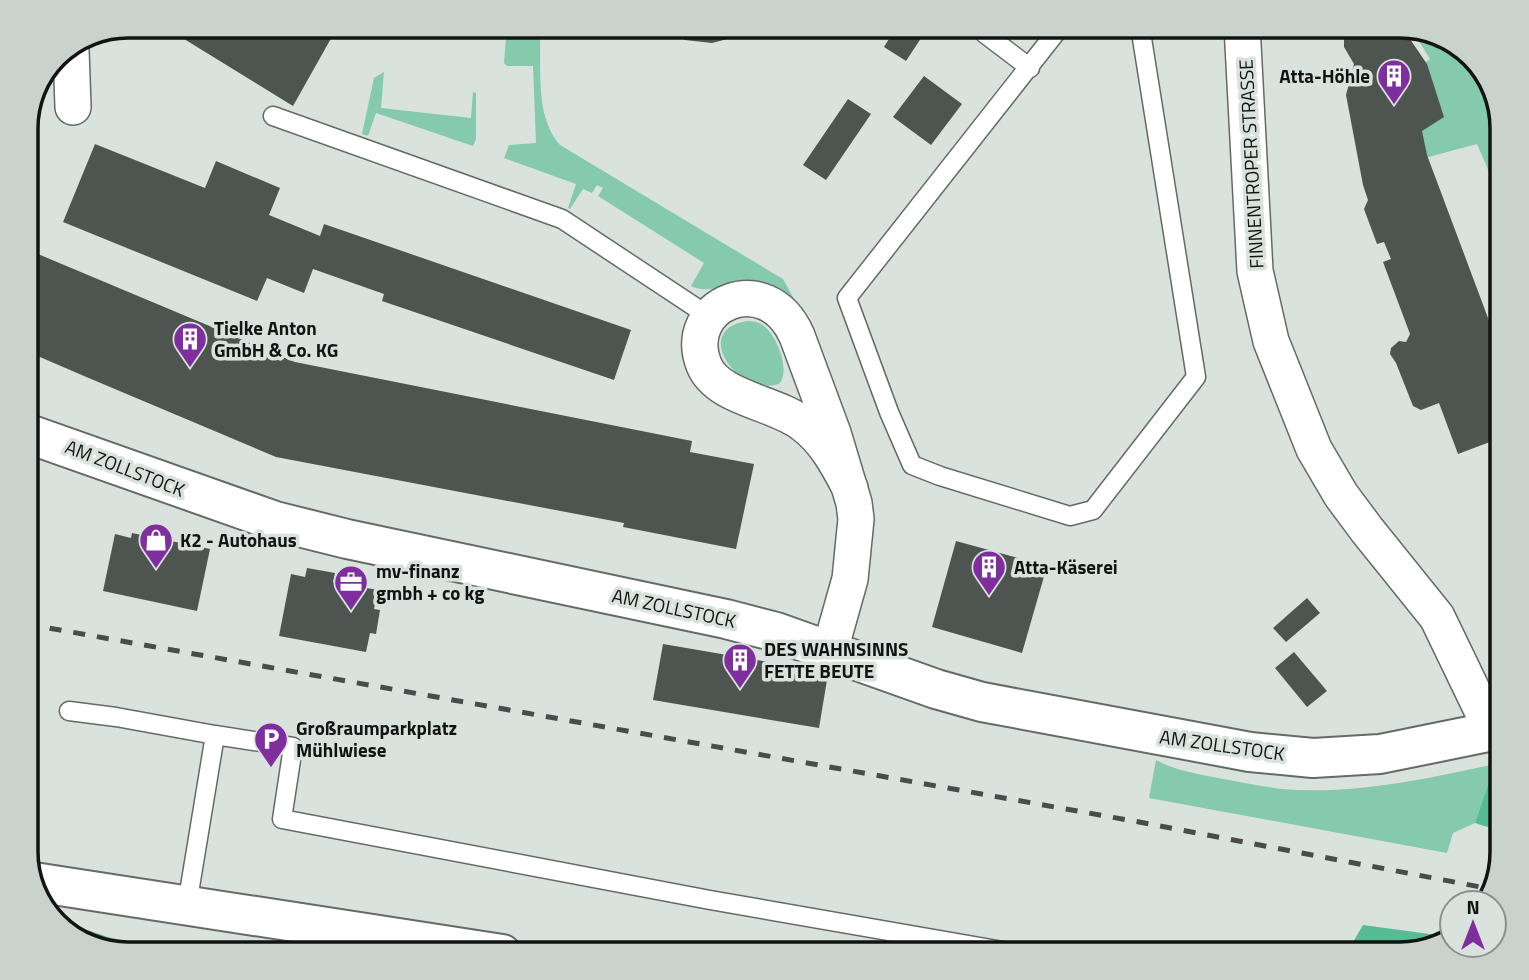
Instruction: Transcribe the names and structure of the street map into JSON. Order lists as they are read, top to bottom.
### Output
{
  "streets": {
    "street": ["FINNENTROPER STRASSE", "AM ZOLLSTOCK"]
  },
  "places": {
    "building": [
      "Atta-Höhle",
      "Tielke Anton GmbH & Co. KG",
      "Atta-Käserei",
      "DES WAHNSINNS FETTE BEUTE"
    ],
    "shop": ["K2 - Autohaus"],
    "office": ["mv-finanz gmbh + co kg"],
    "parking": ["Großraumparkplatz Mühlwiese"]
  },
  "north": "top"
}
